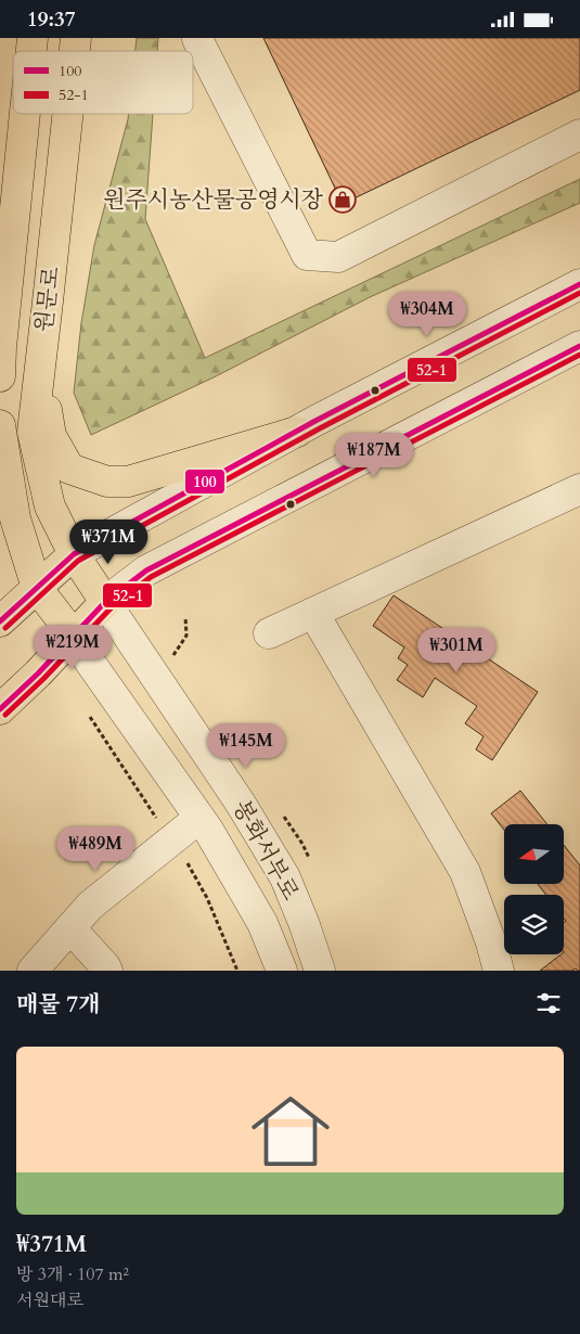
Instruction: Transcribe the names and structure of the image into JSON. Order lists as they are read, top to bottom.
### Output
{
  "streets": {
    "main road": ["원문로"],
    "street": ["봉화서부로"]
  },
  "crossings": [
    ["원문로", "봉화서부로"]
  ],
  "places": {
    "shop": ["원주시농산물공영시장"]
  },
  "lines": ["transit line 100", "transit line 52-1"],
  "legend": ["100", "52-1"],
  "north": "left",
  "page": {
    "status": "19:37",
    "price": [
      "₩304M",
      "₩187M",
      "₩371M",
      "₩219M",
      "₩301M",
      "₩145M",
      "₩489M"
    ],
    "heading": "매물 7개",
    "list": [
      {
        "name": "₩371M",
        "note": "방 3개 · 107 m² · 서원대로"
      }
    ]
  }
}
